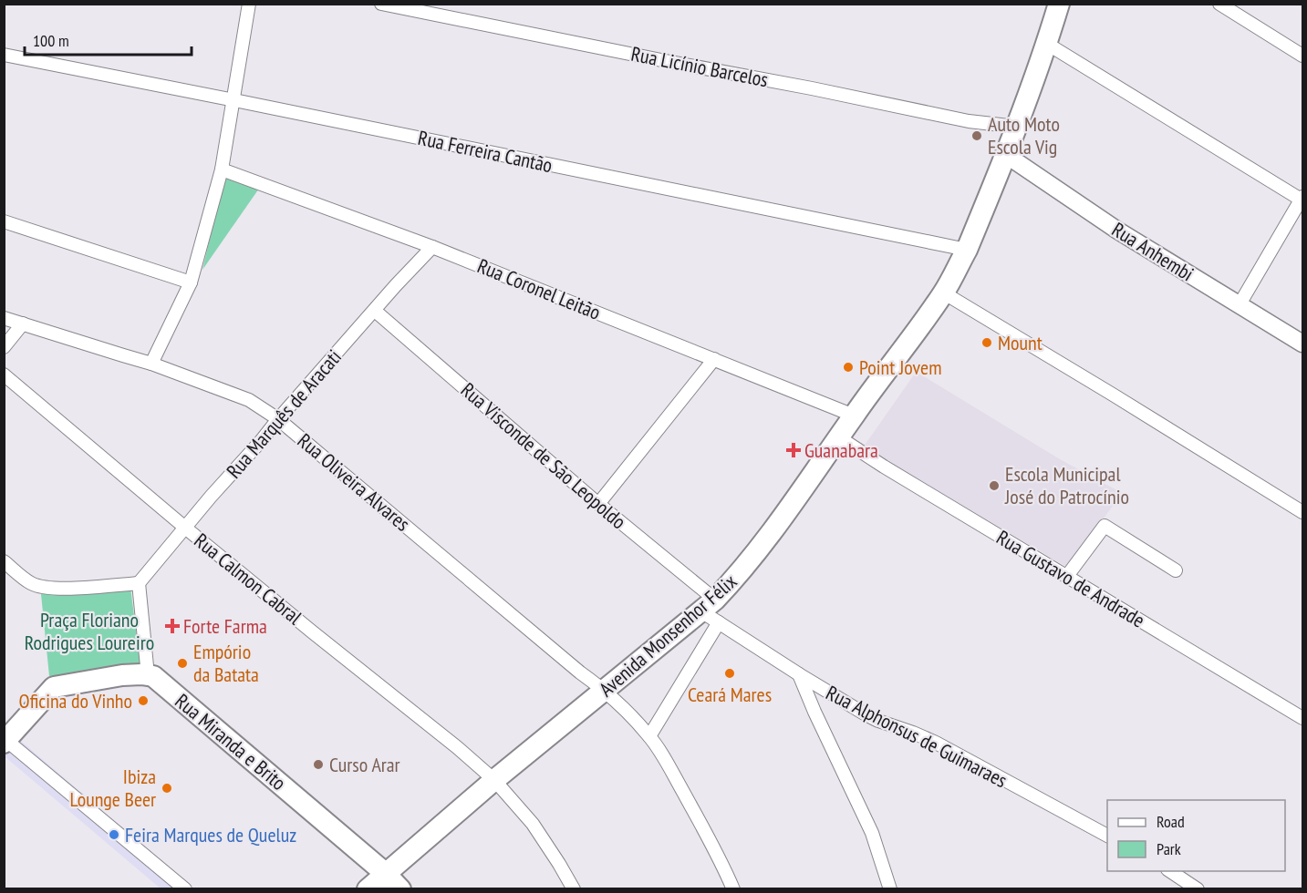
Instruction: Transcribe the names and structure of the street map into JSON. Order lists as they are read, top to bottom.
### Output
{
  "streets": {
    "main road": ["Avenida Monsenhor Félix", "Rua Miranda e Brito"],
    "street": [
      "Rua Licínio Barcelos",
      "Rua Ferreira Cantão",
      "Rua Anhembi",
      "Rua Coronel Leitão",
      "Rua Marquês de Aracati",
      "Rua Visconde de São Leopoldo",
      "Rua Oliveira Alvares",
      "Rua Calmon Cabral",
      "Rua Gustavo de Andrade",
      "Rua Alphonsus de Guimaraes"
    ]
  },
  "crossings": [
    ["Rua Licínio Barcelos", "Avenida Monsenhor Félix"],
    ["Rua Ferreira Cantão", "Avenida Monsenhor Félix"],
    ["Rua Anhembi", "Avenida Monsenhor Félix"],
    ["Rua Coronel Leitão", "Rua Marquês de Aracati"],
    ["Rua Coronel Leitão", "Avenida Monsenhor Félix"],
    ["Rua Marquês de Aracati", "Rua Visconde de São Leopoldo"],
    ["Rua Marquês de Aracati", "Rua Oliveira Alvares"],
    ["Rua Marquês de Aracati", "Rua Calmon Cabral"],
    ["Rua Visconde de São Leopoldo", "Avenida Monsenhor Félix"],
    ["Rua Visconde de São Leopoldo", "Rua Alphonsus de Guimaraes"],
    ["Rua Oliveira Alvares", "Avenida Monsenhor Félix"],
    ["Rua Calmon Cabral", "Avenida Monsenhor Félix"],
    ["Rua Gustavo de Andrade", "Avenida Monsenhor Félix"],
    ["Avenida Monsenhor Félix", "Rua Alphonsus de Guimaraes"],
    ["Avenida Monsenhor Félix", "Rua Miranda e Brito"]
  ],
  "parks": ["Praça Floriano Rodrigues Loureiro"],
  "places": {
    "other": [
      "Auto Moto Escola Vig",
      "Mount",
      "Point Jovem",
      "Escola Municipal José do Patrocínio",
      "Empório da Batata",
      "Ceará Mares",
      "Oficina do Vinho",
      "Curso Arar",
      "Ibiza Lounge Beer",
      "Feira Marques de Queluz"
    ],
    "health": ["Guanabara", "Forte Farma"]
  },
  "legend": ["Road", "Park"],
  "scale_bar": "100 m"
}
